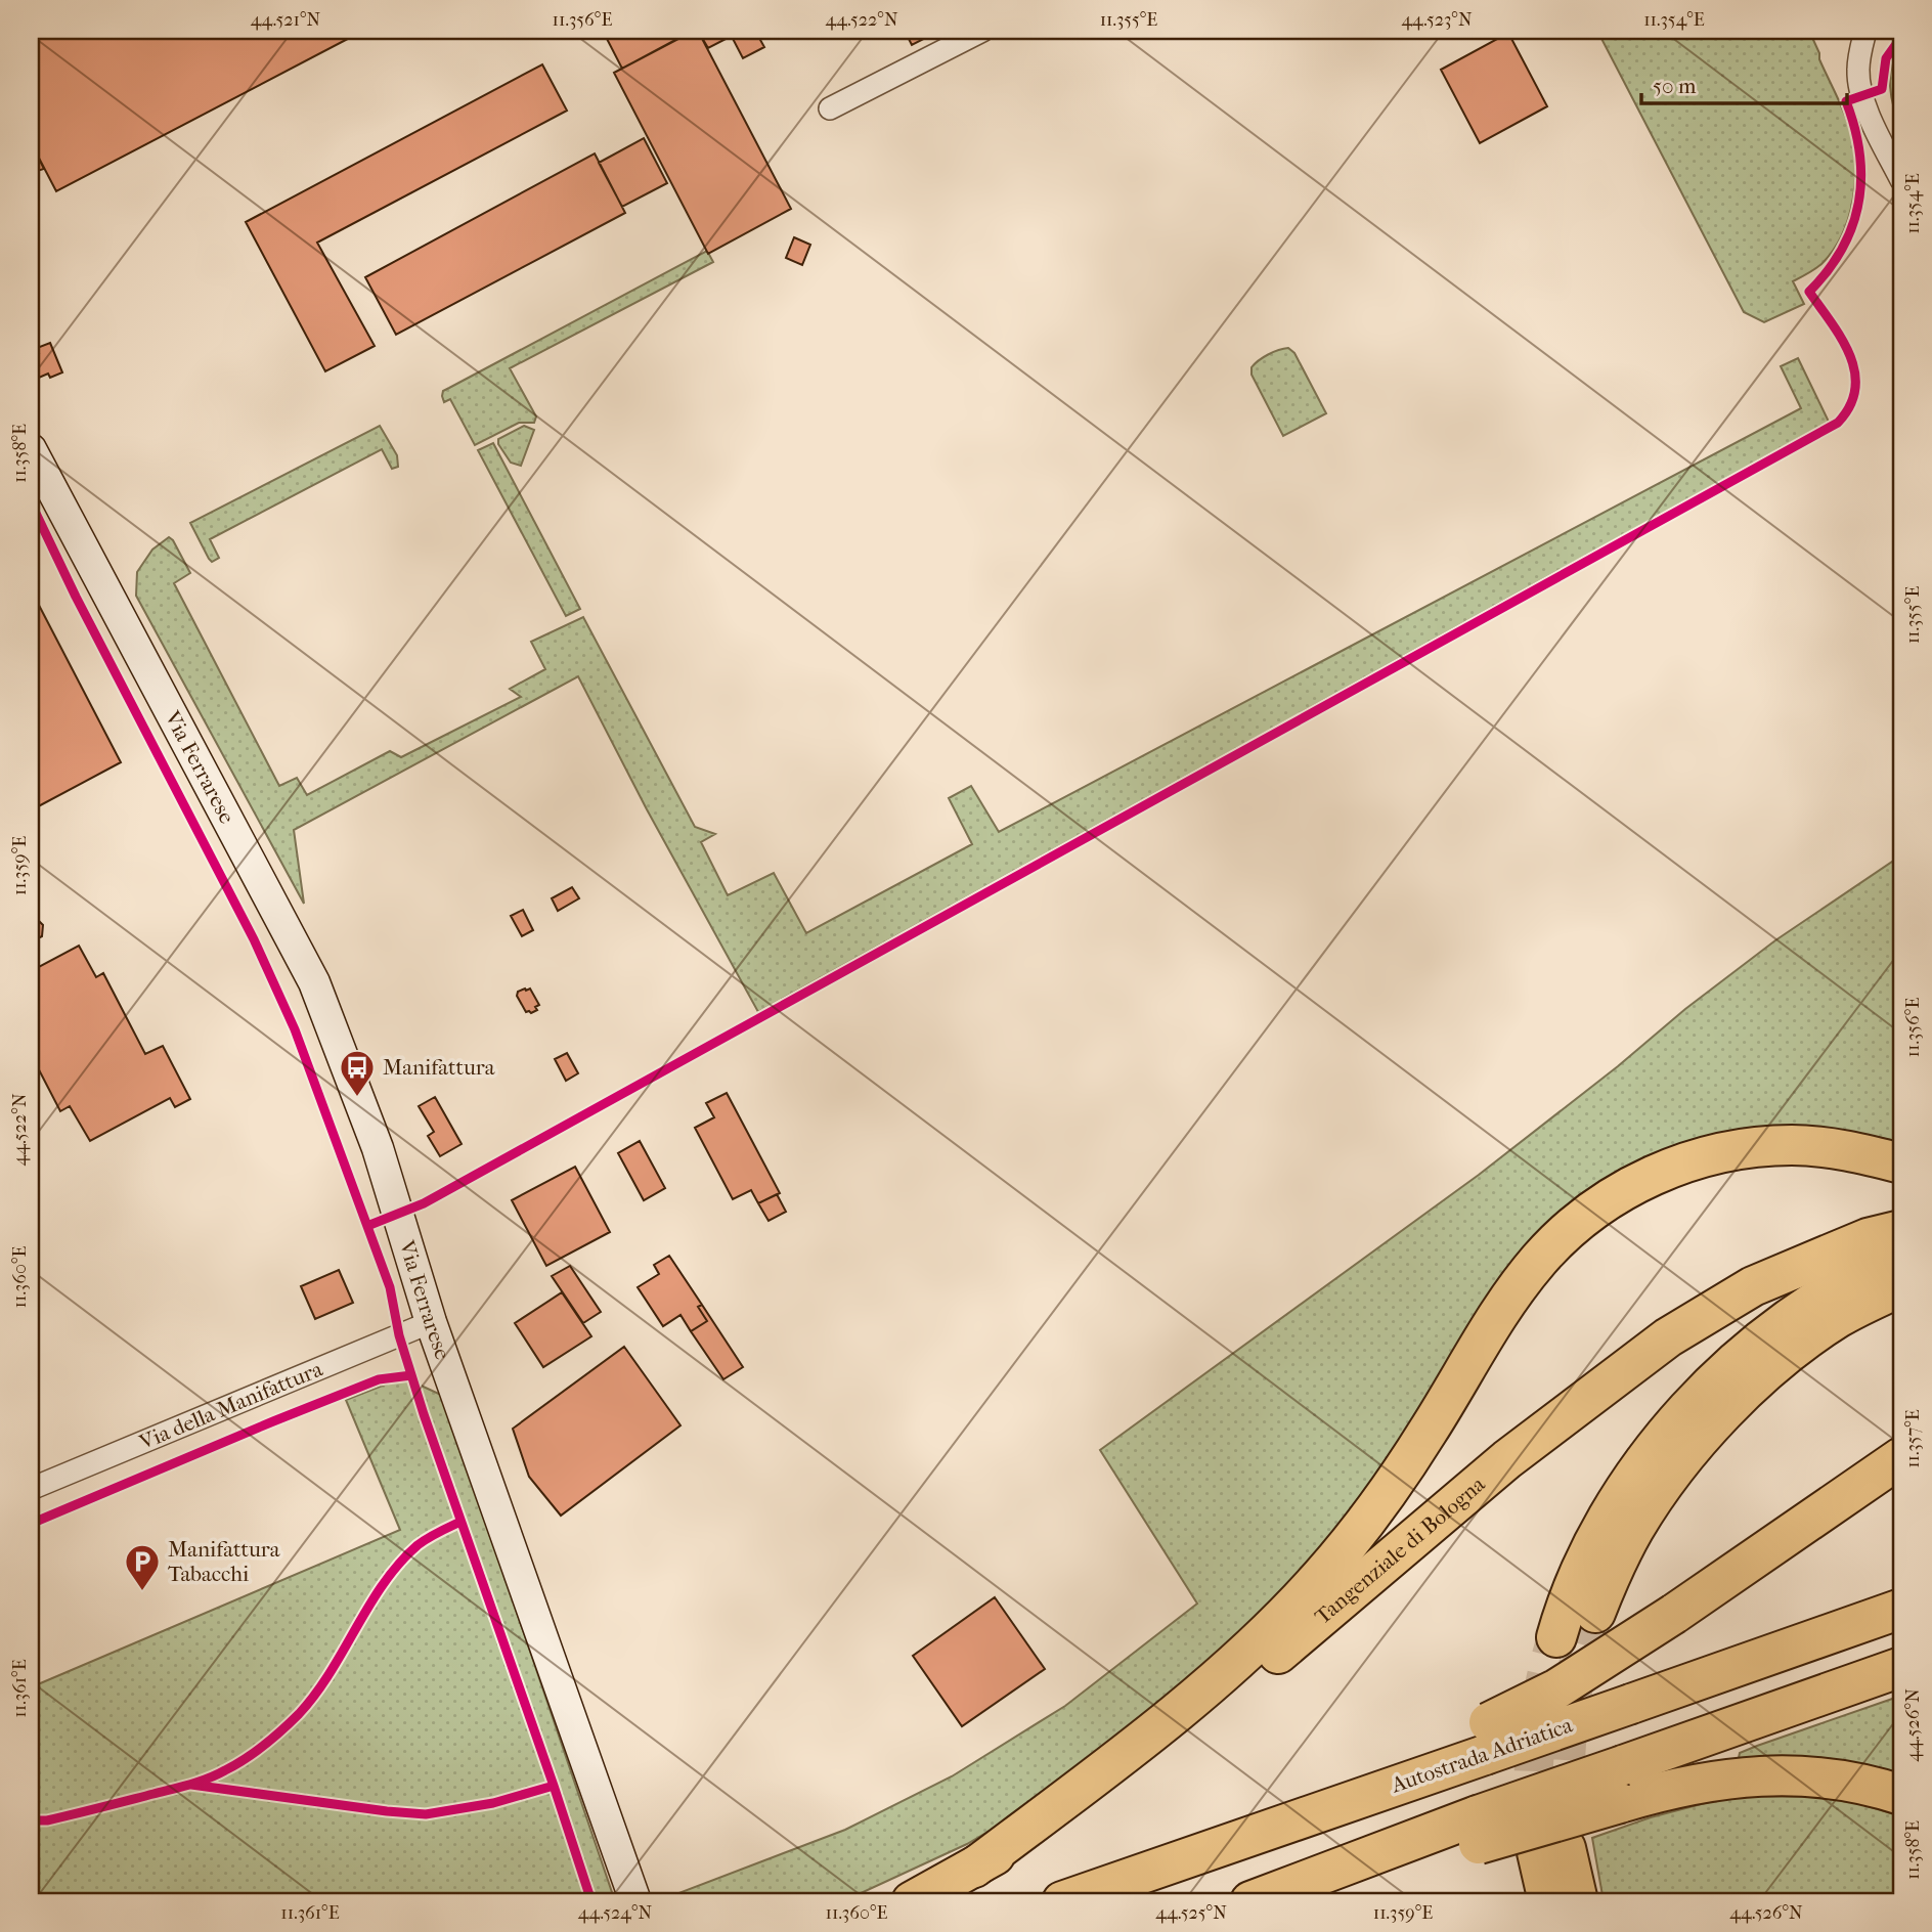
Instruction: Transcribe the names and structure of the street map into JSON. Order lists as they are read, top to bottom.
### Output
{
  "streets": {
    "highway": ["Tangenziale di Bologna", "Autostrada Adriatica"],
    "main road": ["Via Ferrarese"],
    "street": ["Via della Manifattura"]
  },
  "crossings": [
    ["Via Ferrarese", "Via della Manifattura"]
  ],
  "places": {
    "bus stop": ["Manifattura"],
    "parking": ["Manifattura Tabacchi"]
  },
  "scale_bar": "50 m",
  "coordinates": [
    "44.521°N",
    "11.356°E",
    "44.522°N",
    "11.355°E",
    "44.523°N",
    "11.354°E",
    "11.358°E",
    "11.359°E",
    "11.360°E",
    "11.357°E",
    "11.361°E",
    "44.526°N",
    "44.524°N",
    "44.525°N"
  ]
}
